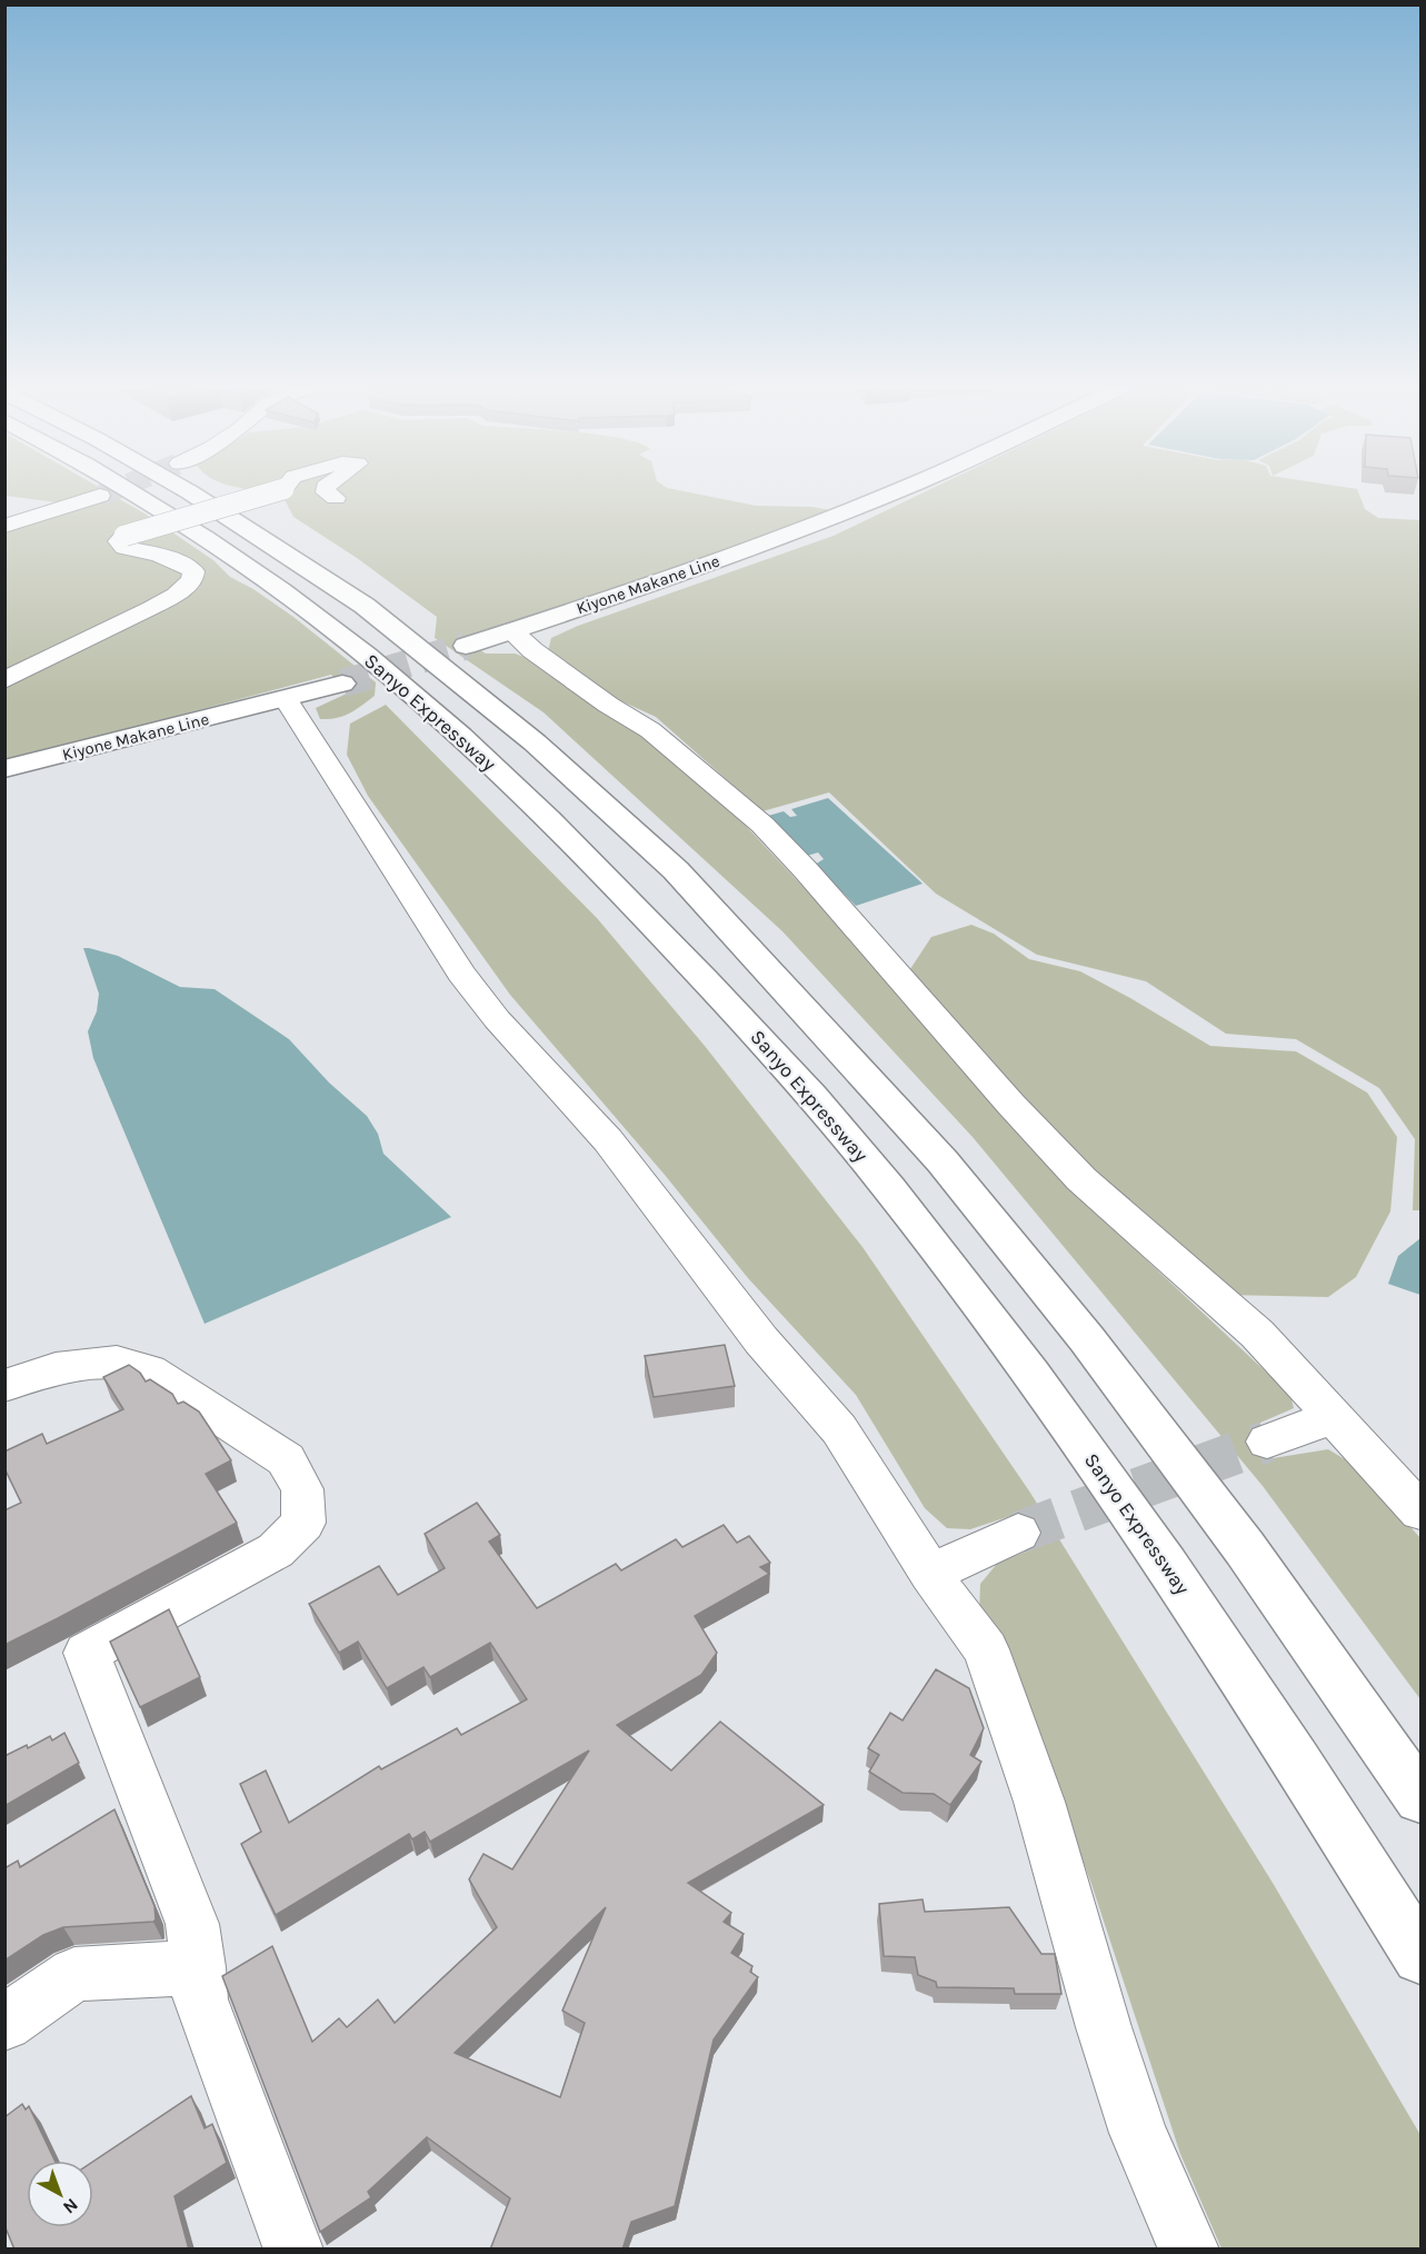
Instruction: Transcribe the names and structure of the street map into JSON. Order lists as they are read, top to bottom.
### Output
{
  "streets": {
    "main road": ["Kiyone Makane Line", "Sanyo Expressway"]
  },
  "north": "bottom right"
}
